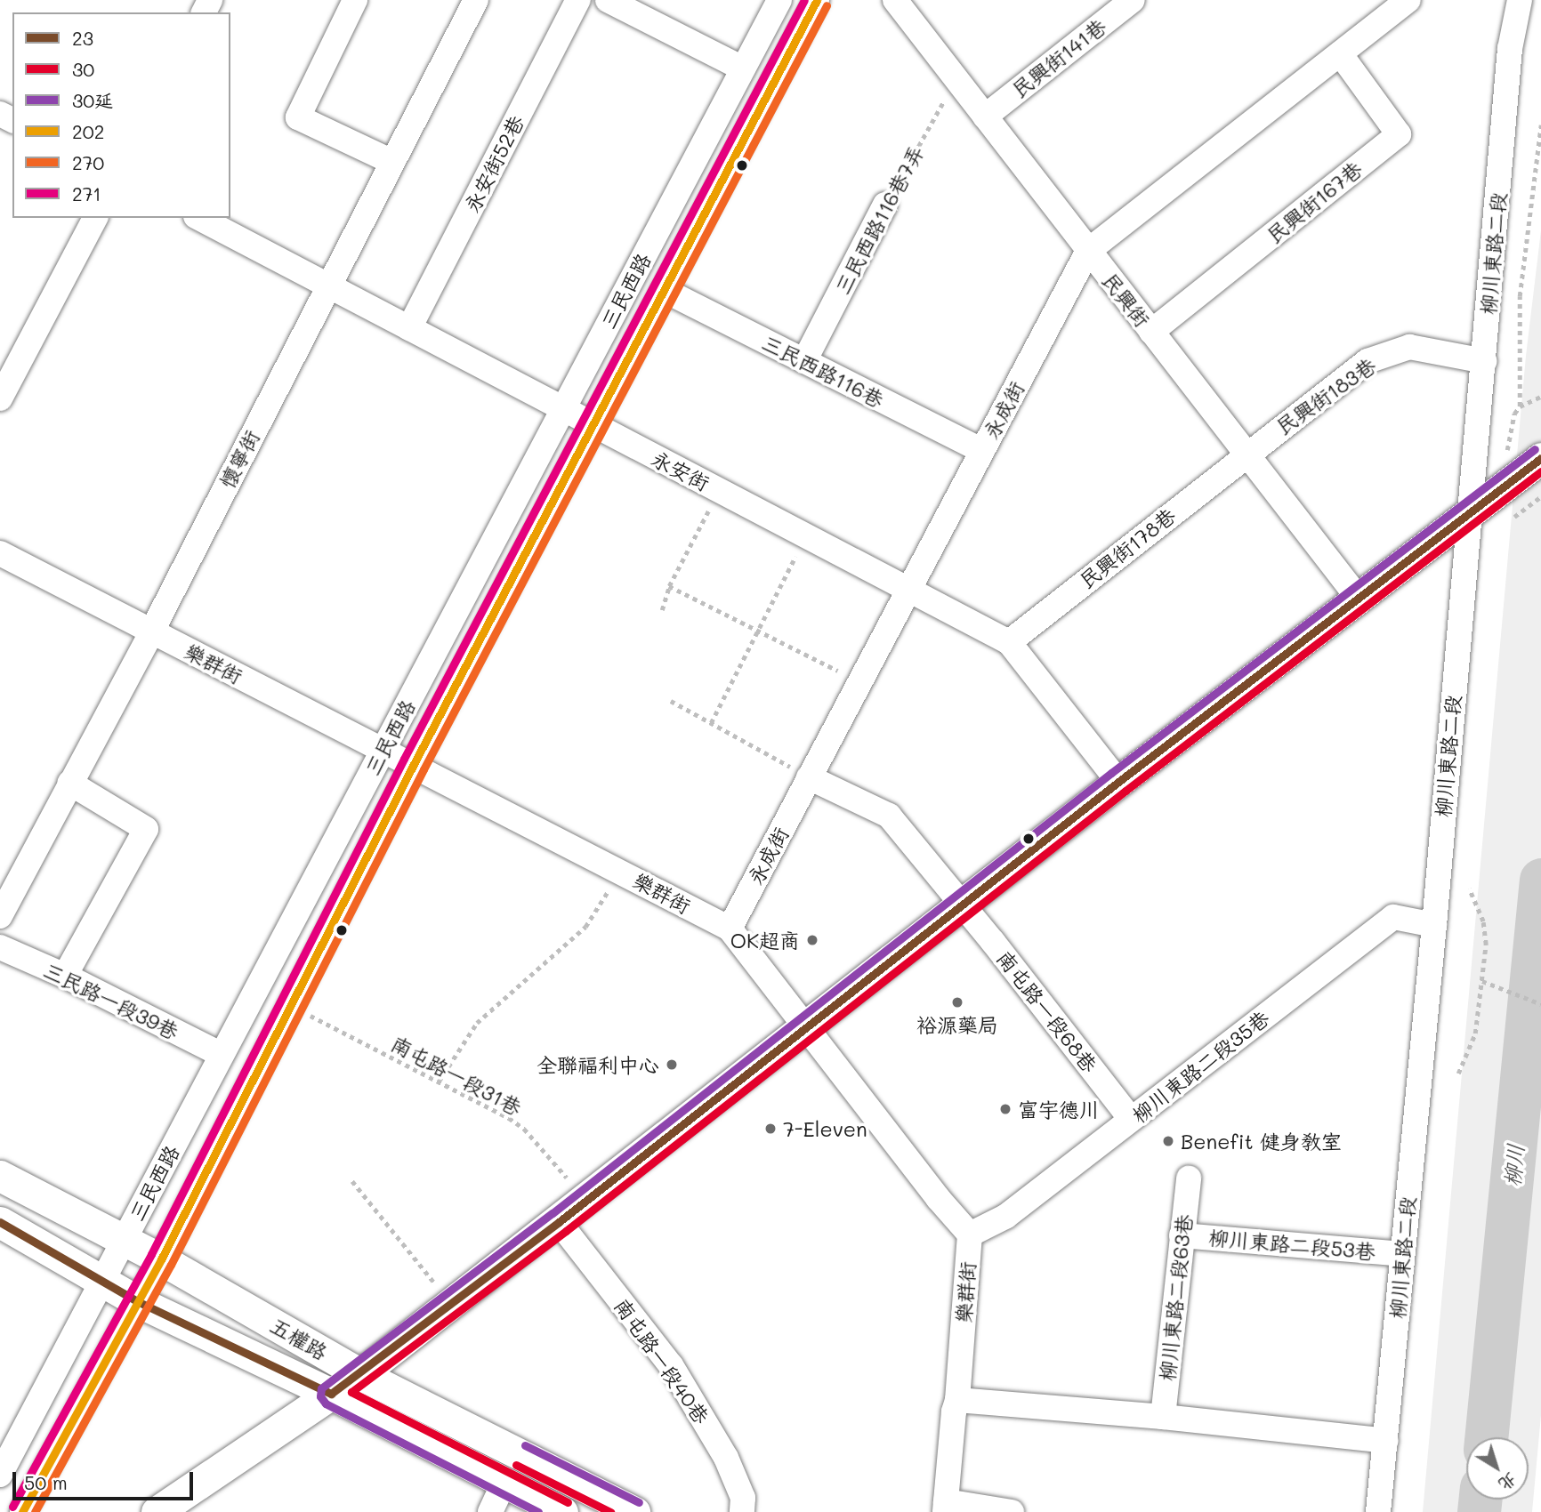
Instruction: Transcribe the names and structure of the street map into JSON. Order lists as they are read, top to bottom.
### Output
{
  "streets": {
    "main road": ["五權路"],
    "street": [
      "民興街141巷",
      "永安街52巷",
      "民興街167巷",
      "三民西路116巷7弄",
      "柳川東路二段",
      "三民西路",
      "民興街",
      "三民西路116巷",
      "民興街183巷",
      "永成街",
      "懷寧街",
      "永安街",
      "民興街178巷",
      "樂群街",
      "三民路一段39巷",
      "南屯路一段68巷",
      "柳川東路二段35巷",
      "柳川東路二段53巷",
      "柳川東路二段63巷",
      "南屯路一段40巷"
    ],
    "path": ["南屯路一段31巷"]
  },
  "crossings": [
    ["民興街141巷", "民興街"],
    ["永安街52巷", "永安街"],
    ["民興街167巷", "民興街"],
    ["民興街167巷", "永成街"],
    ["三民西路116巷7弄", "民興街"],
    ["三民西路116巷7弄", "三民西路116巷"],
    ["柳川東路二段", "民興街183巷"],
    ["柳川東路二段", "柳川東路二段35巷"],
    ["柳川東路二段", "柳川東路二段53巷"],
    ["三民西路", "三民西路116巷"],
    ["三民西路", "永安街"],
    ["三民西路", "樂群街"],
    ["三民西路", "三民路一段39巷"],
    ["三民西路", "南屯路一段31巷"],
    ["三民西路", "五權路"],
    ["民興街", "民興街183巷"],
    ["民興街", "永成街"],
    ["民興街", "民興街178巷"],
    ["三民西路116巷", "永成街"],
    ["民興街183巷", "民興街178巷"],
    ["永成街", "永安街"],
    ["永成街", "樂群街"],
    ["永成街", "南屯路一段68巷"],
    ["懷寧街", "永安街"],
    ["懷寧街", "樂群街"],
    ["永安街", "民興街178巷"],
    ["樂群街", "柳川東路二段35巷"],
    ["南屯路一段68巷", "柳川東路二段35巷"],
    ["柳川東路二段53巷", "柳川東路二段63巷"]
  ],
  "water": ["柳川"],
  "places": [
    "OK超商",
    "裕源藥局",
    "全聯福利中心",
    "富宇德川",
    "7-Eleven",
    "Benefit 健身教室"
  ],
  "lines": [
    "transit line 202",
    "transit line 271",
    "transit line 270",
    "transit line 30延",
    "transit line 23",
    "transit line 30"
  ],
  "legend": [
    "23",
    "30",
    "30延",
    "202",
    "270",
    "271"
  ],
  "scale_bar": "50 m",
  "north": "bottom right"
}
